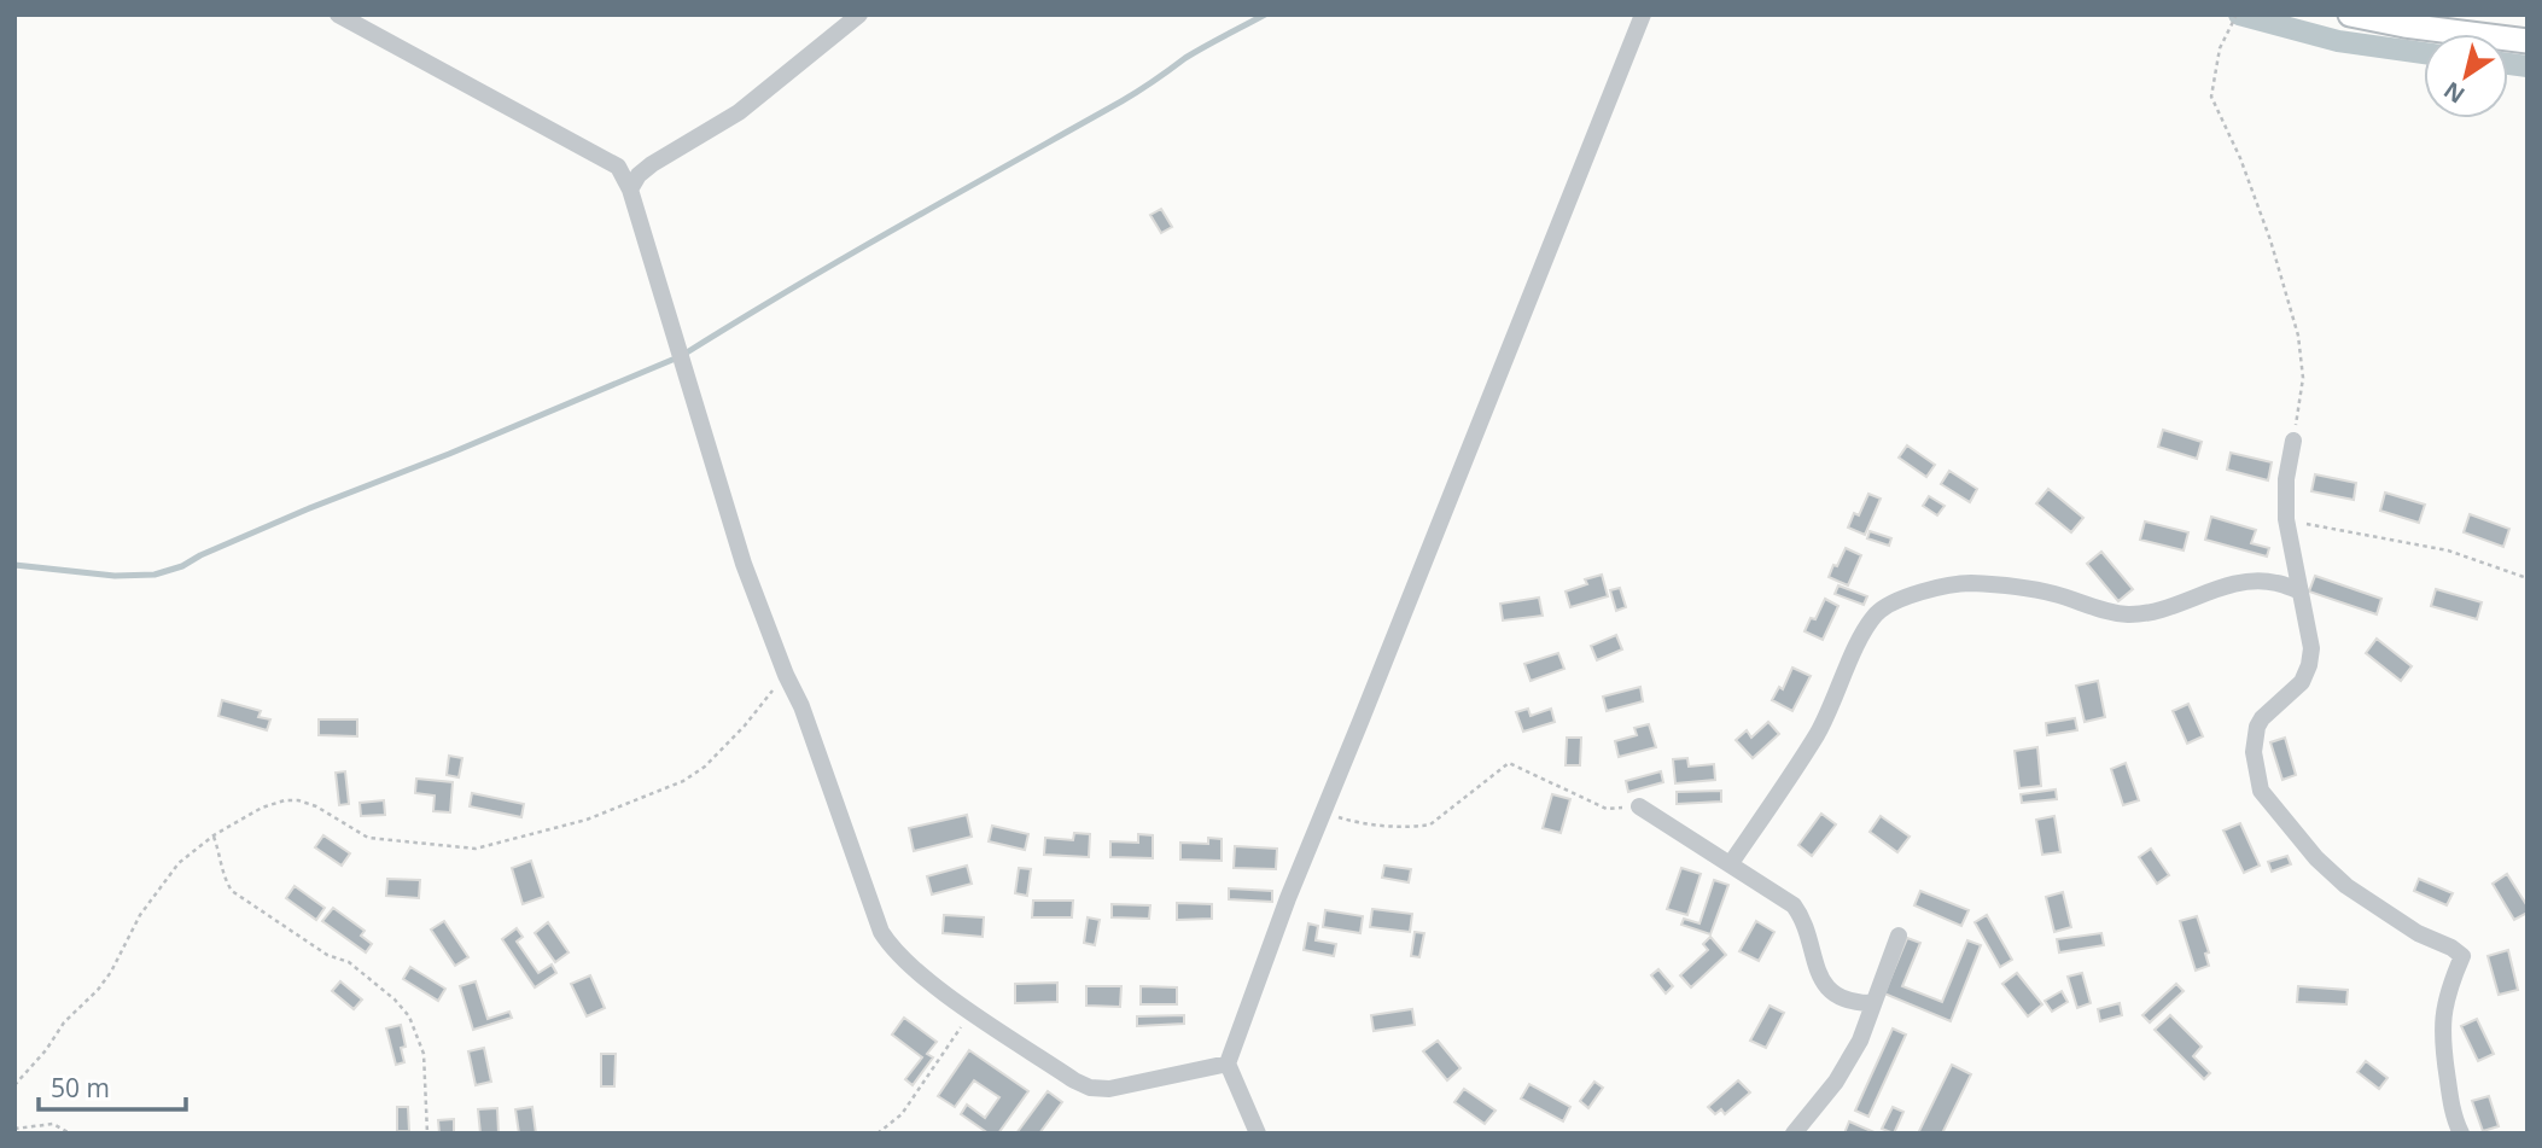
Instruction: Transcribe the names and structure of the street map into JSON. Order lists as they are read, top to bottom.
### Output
{
  "scale_bar": "50 m",
  "north": "bottom left"
}
